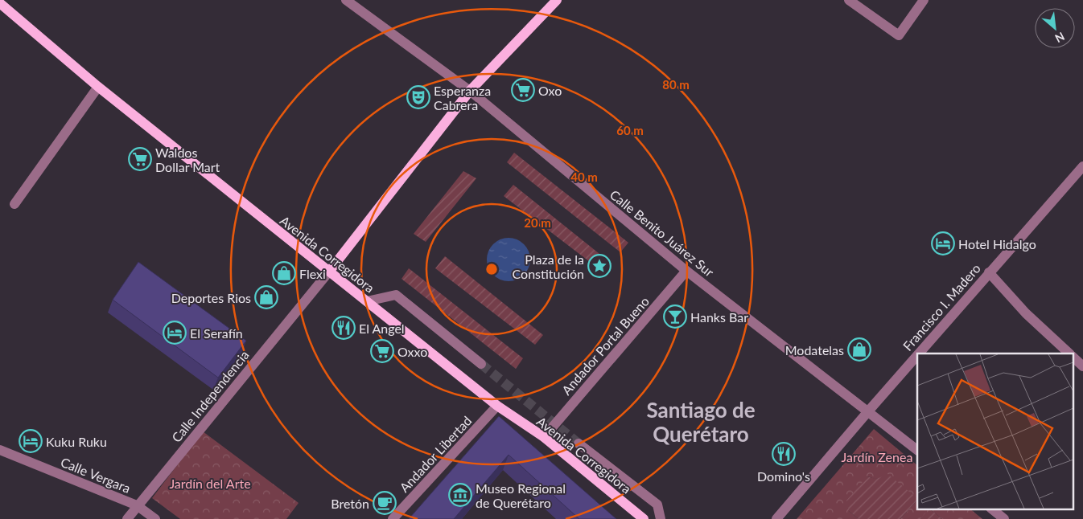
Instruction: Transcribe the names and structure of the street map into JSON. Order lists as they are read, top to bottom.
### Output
{
  "streets": {
    "main road": ["Avenida Corregidora"],
    "street": [
      "Calle Benito Juárez Sur",
      "Francisco I. Madero",
      "Andador Portal Bueno",
      "Calle Independencia",
      "Andador Libertad",
      "Calle Vergara"
    ]
  },
  "crossings": [
    ["Calle Benito Juárez Sur", "Francisco I. Madero"],
    ["Calle Benito Juárez Sur", "Andador Portal Bueno"],
    ["Avenida Corregidora", "Andador Portal Bueno"],
    ["Avenida Corregidora", "Calle Independencia"],
    ["Avenida Corregidora", "Andador Libertad"],
    ["Calle Independencia", "Calle Vergara"]
  ],
  "districts": ["Santiago de Querétaro"],
  "parks": ["Jardín Zenea", "Jardín del Arte"],
  "places": {
    "supermarket": ["Oxo", "Waldos Dollar Mart", "Oxxo"],
    "theatre": ["Esperanza Cabrera"],
    "hotel": ["Hotel Hidalgo", "El Serafín", "Kuku Ruku"],
    "place": ["Plaza de la Constitución"],
    "shop": ["Flexi", "Deportes Rios", "Modatelas"],
    "bar": ["Hanks Bar"],
    "restaurant": ["El Angel", "Domino's"],
    "museum": ["Museo Regional de Querétaro"],
    "cafe": ["Bretón"]
  },
  "north": "bottom right",
  "rings": [
    "80 m",
    "60 m",
    "40 m",
    "20 m"
  ]
}
